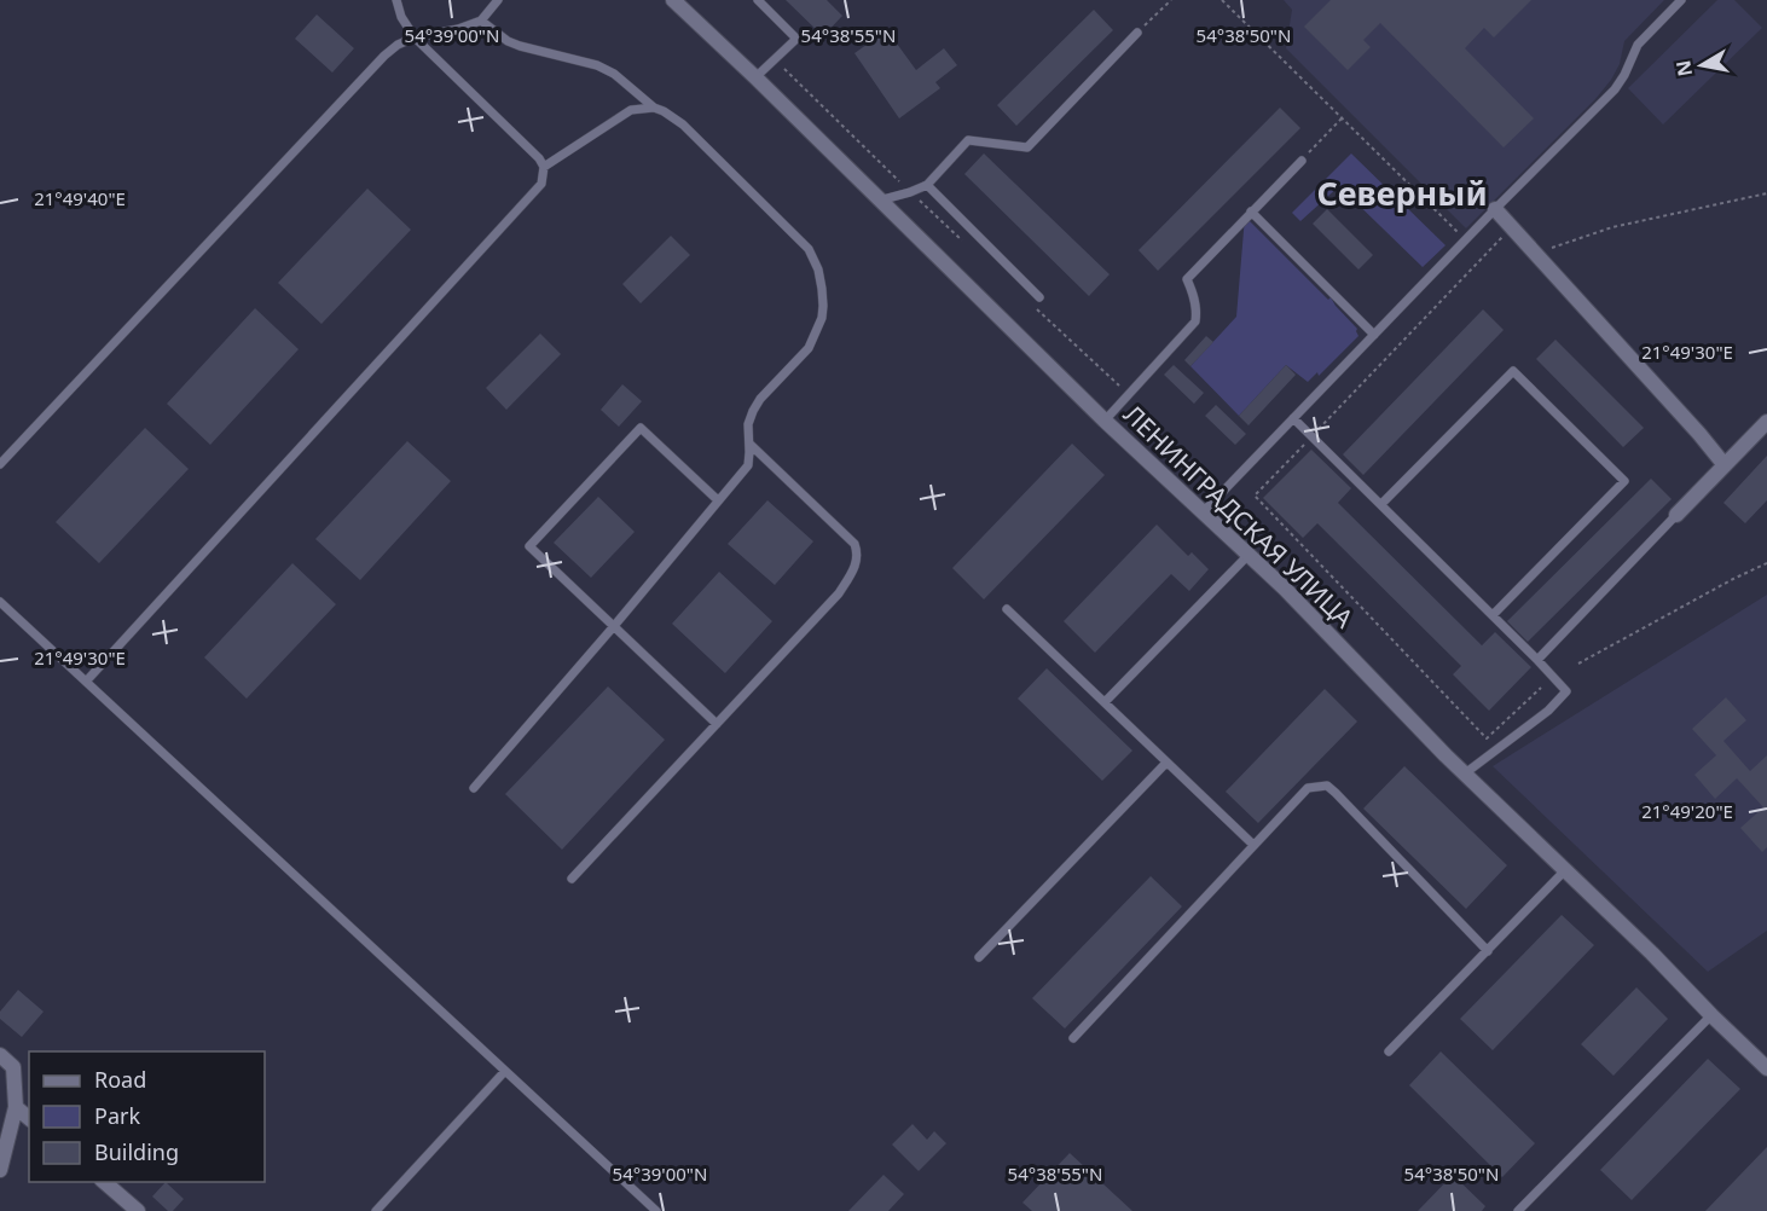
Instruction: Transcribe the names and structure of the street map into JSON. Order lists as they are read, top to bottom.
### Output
{
  "streets": {
    "street": ["ЛЕНИНГРАДСКАЯ УЛИЦА"]
  },
  "districts": ["Северный"],
  "legend": ["Road", "Park", "Building"],
  "north": "left",
  "coordinates": [
    "54°39'00\"N",
    "54°38'55\"N",
    "54°38'50\"N",
    "21°49'40\"E",
    "21°49'30\"E",
    "21°49'20\"E"
  ]
}
